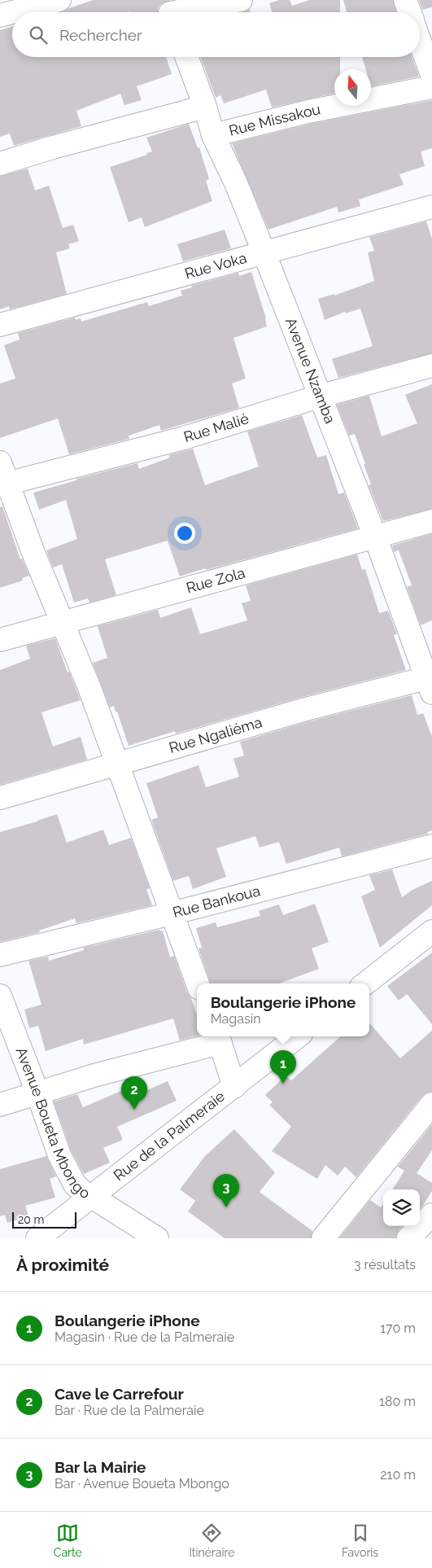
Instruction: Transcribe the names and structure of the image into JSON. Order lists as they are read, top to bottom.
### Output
{
  "streets": {
    "street": [
      "Rue Missakou",
      "Rue Voka",
      "Avenue Nzamba",
      "Rue Malié",
      "Rue Zola",
      "Rue Ngaliéma",
      "Rue Bankoua",
      "Avenue Boueta Mbongo",
      "Rue de la Palmeraie"
    ]
  },
  "crossings": [
    ["Rue Missakou", "Avenue Nzamba"],
    ["Rue Voka", "Avenue Nzamba"],
    ["Avenue Nzamba", "Rue Malié"],
    ["Avenue Nzamba", "Rue Zola"],
    ["Avenue Nzamba", "Rue Ngaliéma"],
    ["Avenue Boueta Mbongo", "Rue de la Palmeraie"]
  ],
  "scale_bar": "20 m",
  "north": "top",
  "page": {
    "search": "Rechercher",
    "popup": ["Boulangerie iPhone", "Magasin"],
    "pins": ["1", "2", "3"],
    "scale": "20 m",
    "heading": ["À proximité", "3 résultats"],
    "list": [
      {
        "mark": "1",
        "name": "Boulangerie iPhone",
        "note": "Magasin · Rue de la Palmeraie",
        "value": "170 m"
      },
      {
        "mark": "2",
        "name": "Cave le Carrefour",
        "note": "Bar · Rue de la Palmeraie",
        "value": "180 m"
      },
      {
        "mark": "3",
        "name": "Bar la Mairie",
        "note": "Bar · Avenue Boueta Mbongo",
        "value": "210 m"
      }
    ],
    "nav": ["Carte", "Itinéraire", "Favoris"]
  }
}
